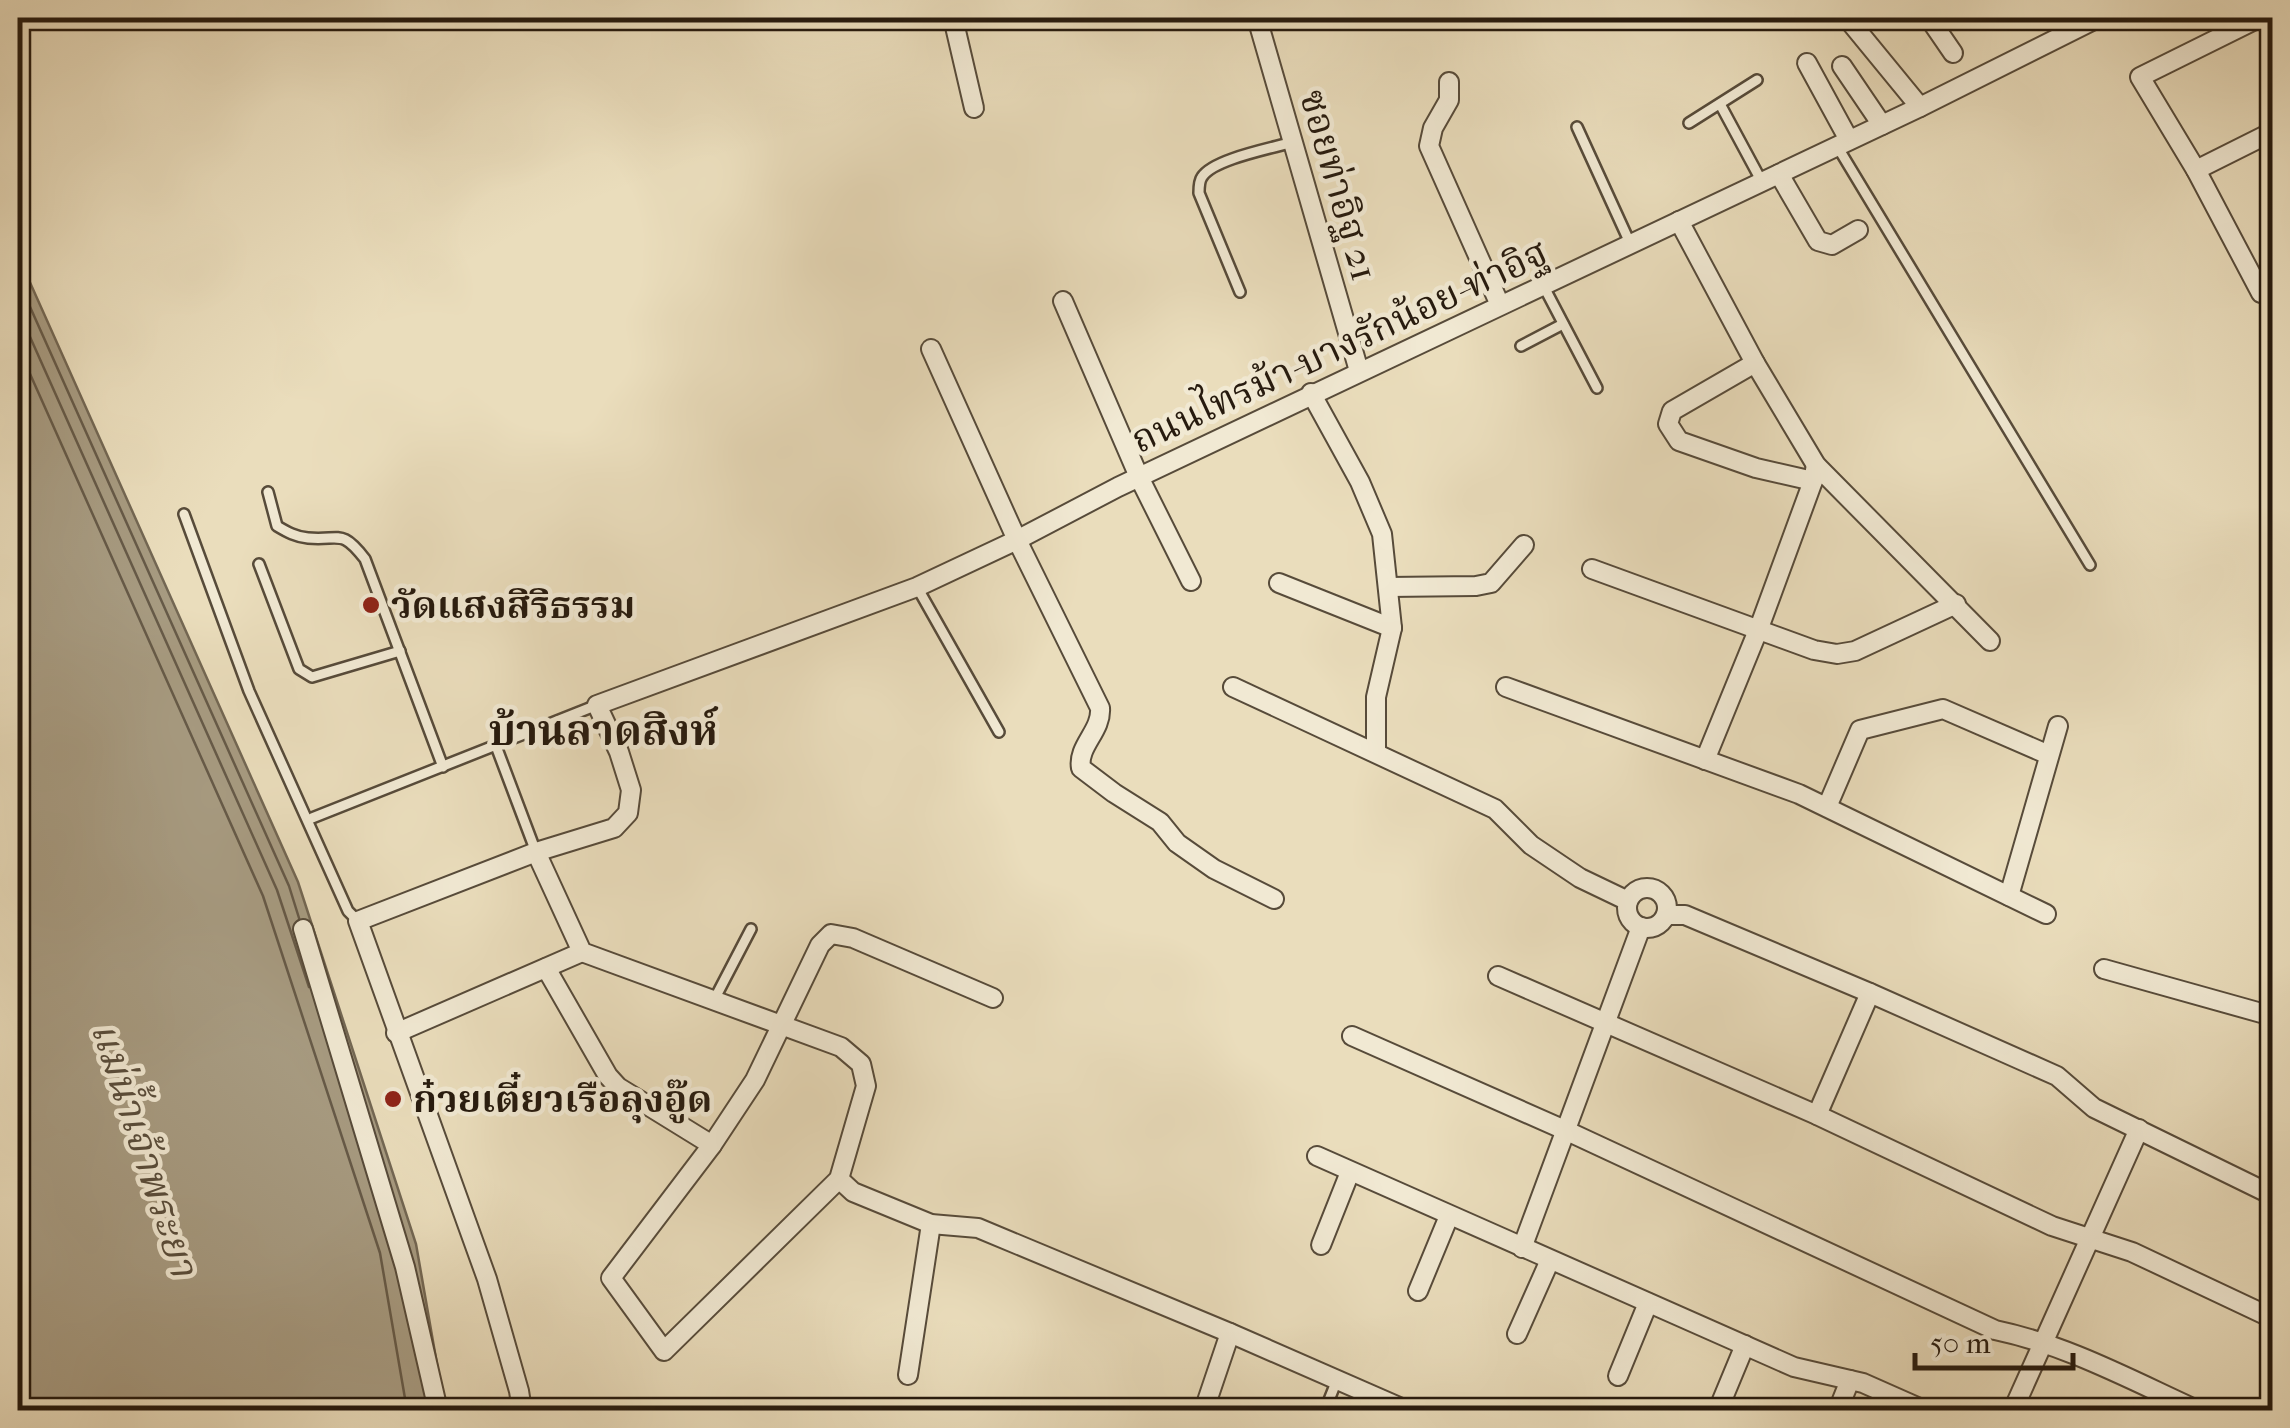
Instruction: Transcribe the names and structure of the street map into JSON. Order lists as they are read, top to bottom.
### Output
{
  "streets": {
    "street": ["ซอยท่าอิฐ 21", "ถนนไทรม้า-บางรักน้อย-ท่าอิฐ"]
  },
  "crossings": [
    ["ซอยท่าอิฐ 21", "ถนนไทรม้า-บางรักน้อย-ท่าอิฐ"]
  ],
  "districts": ["บ้านลาดสิงห์"],
  "water": ["แม่น้ำเจ้าพระยา"],
  "places": ["วัดแสงสิริธรรม", "ก๋วยเตี๋ยวเรือลุงอู๊ด"],
  "scale_bar": "50 m"
}
